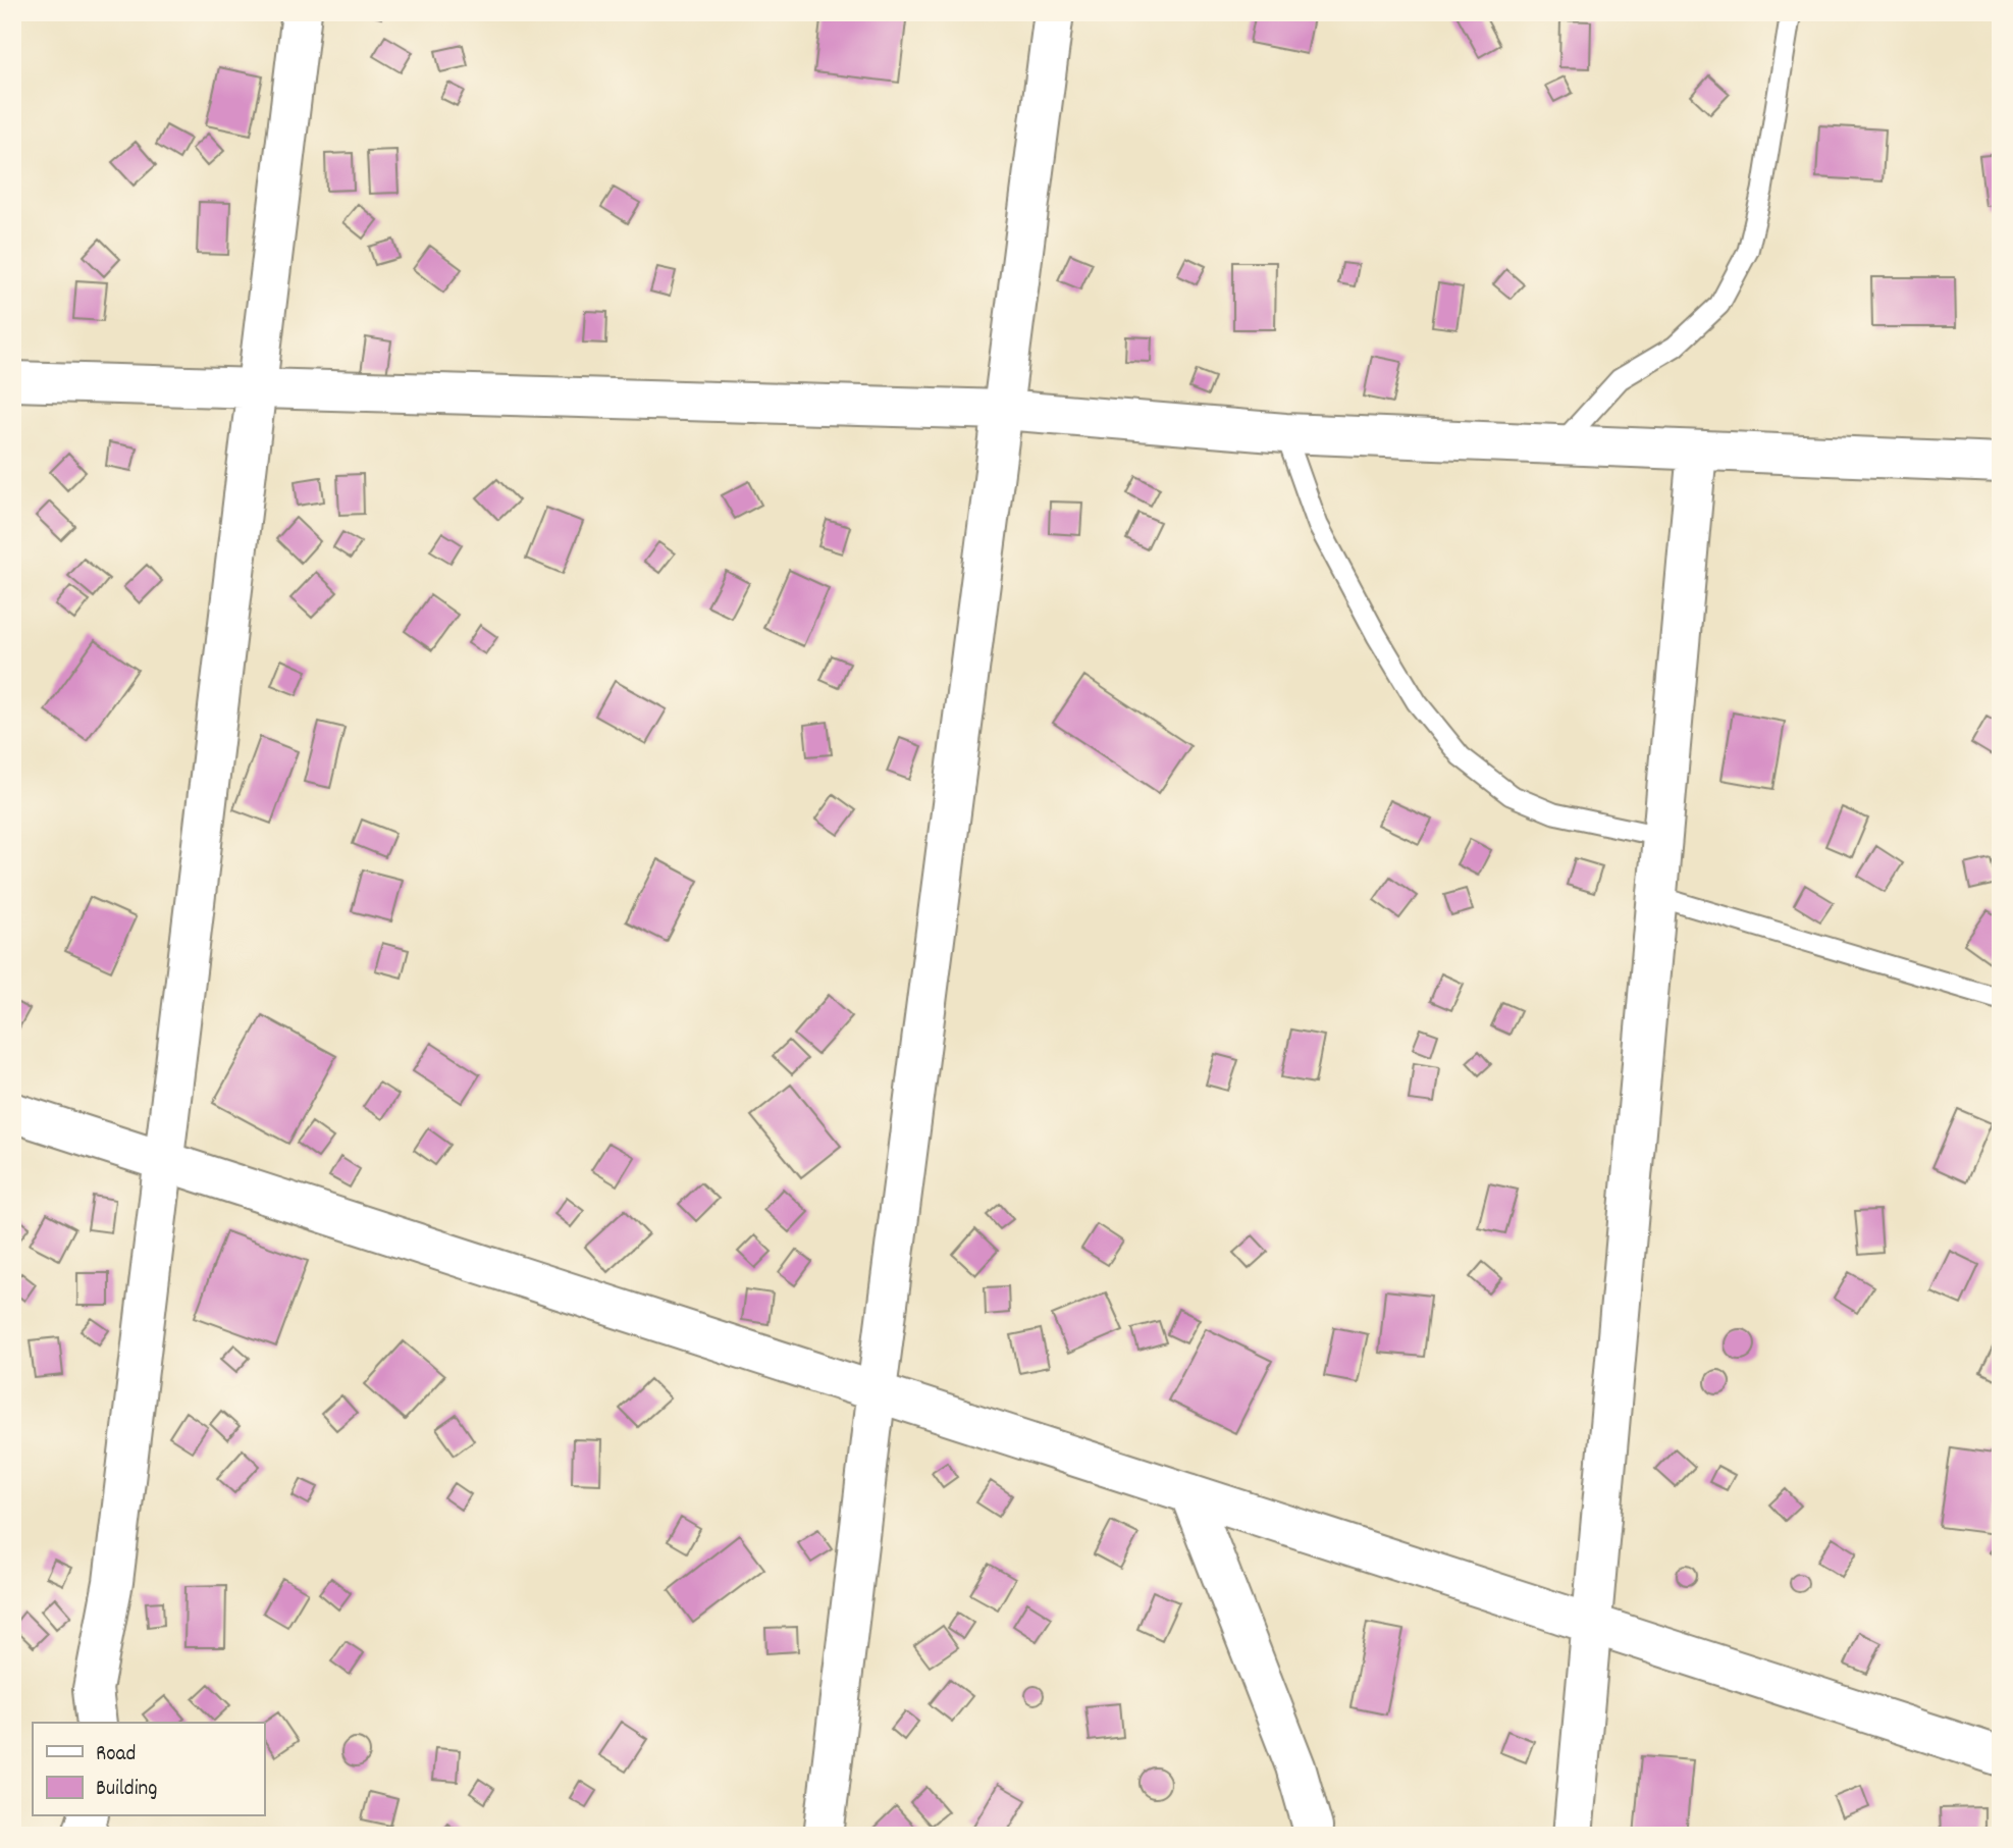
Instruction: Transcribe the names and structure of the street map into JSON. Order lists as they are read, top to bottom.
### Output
{
  "legend": ["Road", "Building"]
}
